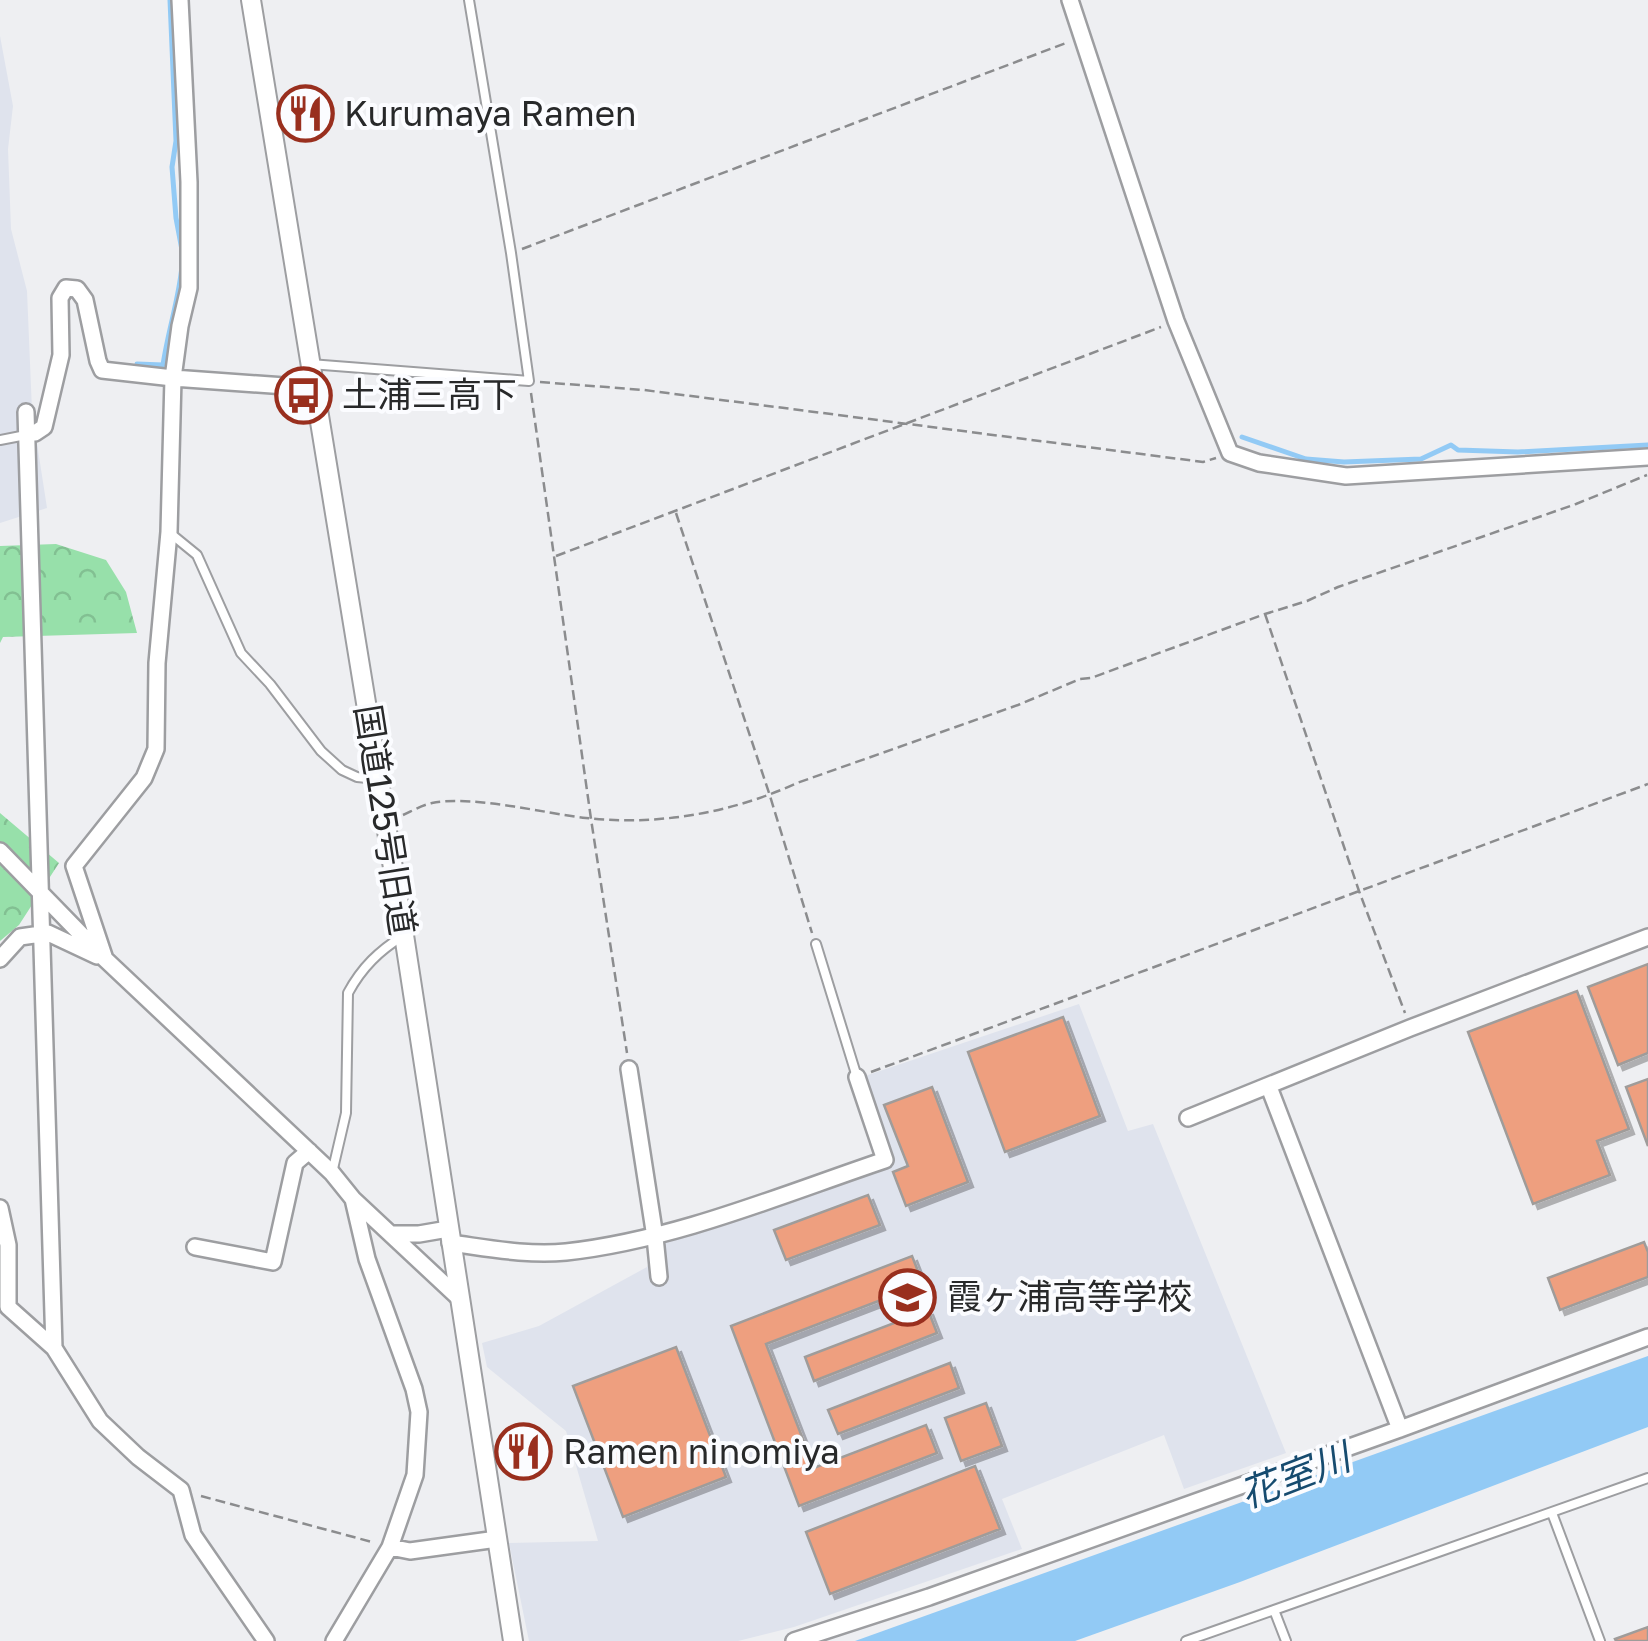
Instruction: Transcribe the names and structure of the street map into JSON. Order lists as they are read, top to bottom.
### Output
{
  "streets": {
    "street": ["国道125号旧道"]
  },
  "water": ["花室川"],
  "places": {
    "restaurant": ["Kurumaya Ramen", "Ramen ninomiya"],
    "bus stop": ["土浦三高下"],
    "school or university": ["霞ヶ浦高等学校"]
  }
}
